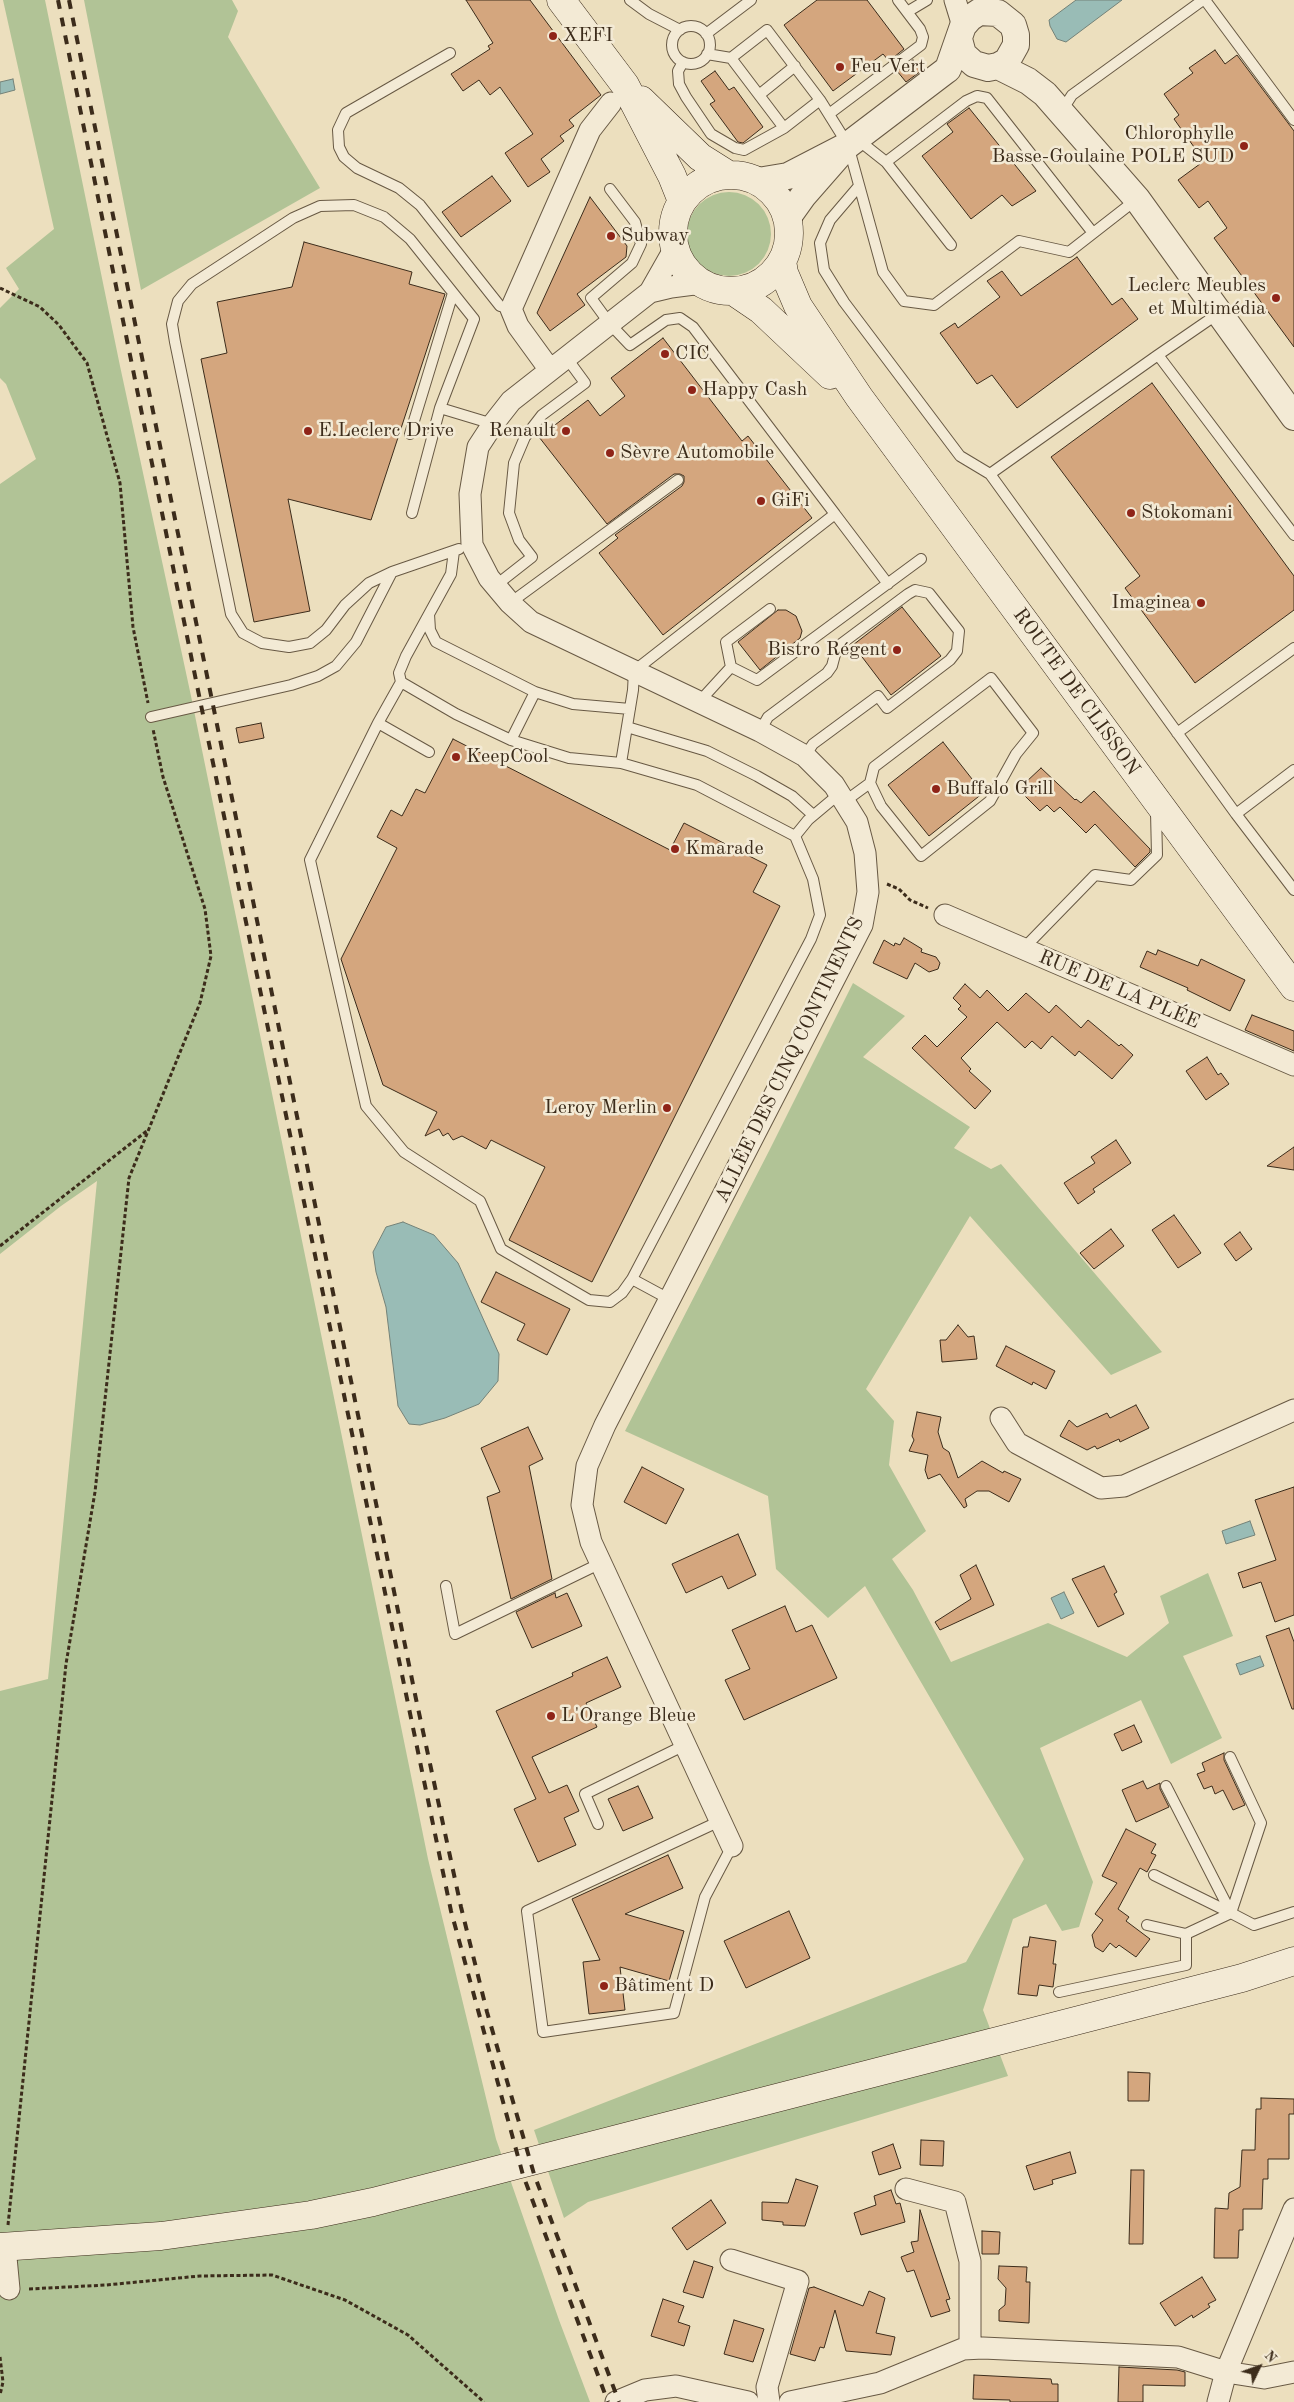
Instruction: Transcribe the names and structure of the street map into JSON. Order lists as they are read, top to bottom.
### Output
{
  "streets": {
    "main road": ["ROUTE DE CLISSON"],
    "street": ["RUE DE LA PLÉE", "ALLÉE DES CINQ CONTINENTS"]
  },
  "crossings": [
    ["ROUTE DE CLISSON", "ALLÉE DES CINQ CONTINENTS"]
  ],
  "places": [
    "XEFI",
    "Feu Vert",
    "Chlorophylle Basse-Goulaine POLE SUD",
    "Subway",
    "Leclerc Meubles et Multimédia",
    "CIC",
    "Happy Cash",
    "E.Leclerc Drive",
    "Renault",
    "Sèvre Automobile",
    "GiFi",
    "Stokomani",
    "Imaginea",
    "Bistro Régent",
    "KeepCool",
    "Buffalo Grill",
    "Kmarade",
    "Leroy Merlin",
    "L'Orange Bleue",
    "Bâtiment D"
  ],
  "north": "top right"
}
